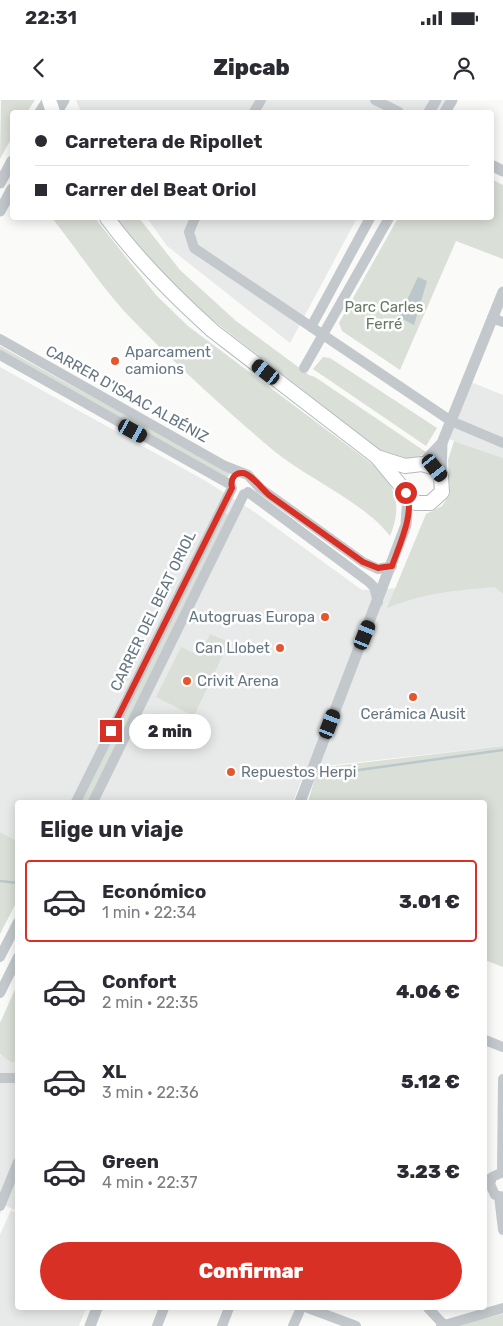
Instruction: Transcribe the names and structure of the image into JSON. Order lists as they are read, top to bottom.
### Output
{
  "streets": {
    "street": ["CARRER D'ISAAC ALBÉNIZ", "CARRER DEL BEAT ORIOL"]
  },
  "crossings": [
    ["CARRER D'ISAAC ALBÉNIZ", "CARRER DEL BEAT ORIOL"]
  ],
  "parks": ["Parc Carles Ferré"],
  "places": [
    "Aparcament camions",
    "Autogruas Europa",
    "Can Llobet",
    "Crivit Arena",
    "Cerámica Ausit",
    "Repuestos Herpi"
  ],
  "page": {
    "status": "22:31",
    "header": "Zipcab",
    "banner": ["Carretera de Ripollet", "Carrer del Beat Oriol"],
    "bubble": "2 min",
    "heading": "Elige un viaje",
    "list": [
      {
        "name": "Económico",
        "note": "1 min · 22:34",
        "value": "3.01 €"
      },
      {
        "name": "Confort",
        "note": "2 min · 22:35",
        "value": "4.06 €"
      },
      {
        "name": "XL",
        "note": "3 min · 22:36",
        "value": "5.12 €"
      },
      {
        "name": "Green",
        "note": "4 min · 22:37",
        "value": "3.23 €"
      }
    ],
    "buttons": "Confirmar"
  }
}
